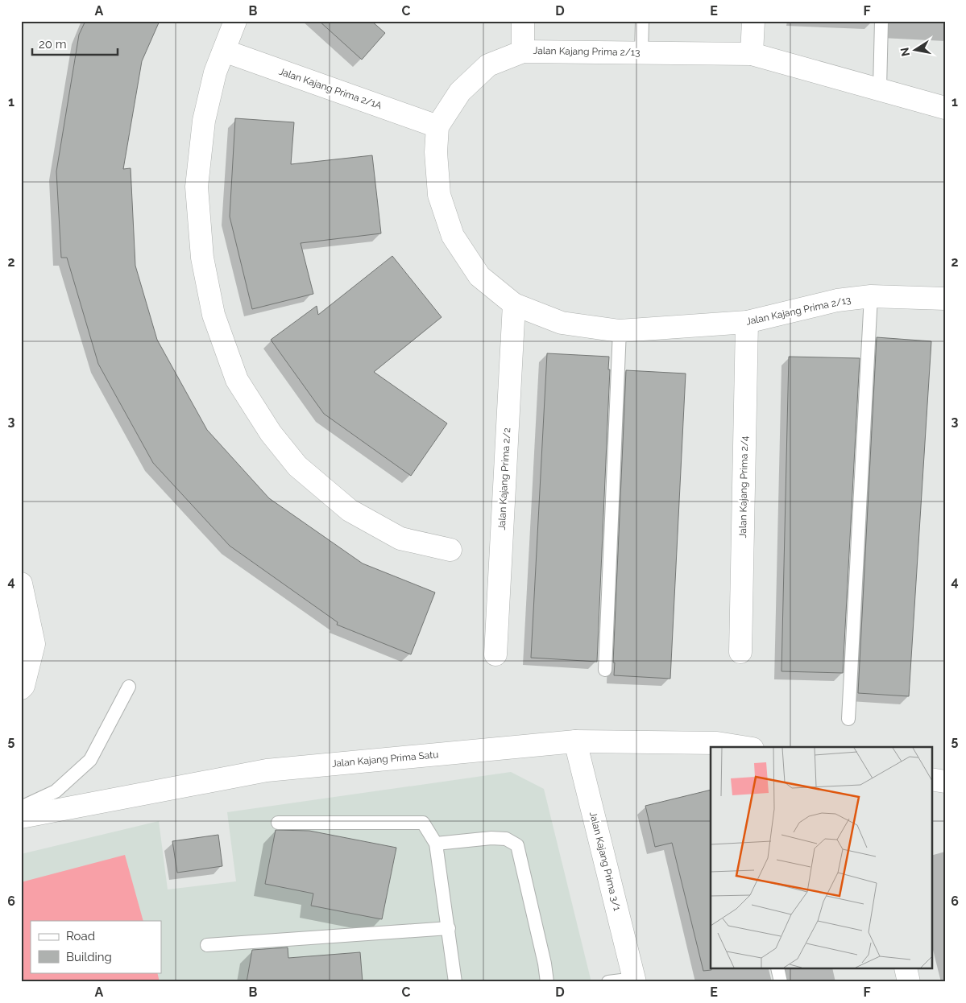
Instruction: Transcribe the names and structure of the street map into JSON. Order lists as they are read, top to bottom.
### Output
{
  "streets": {
    "street": [
      "Jalan Kajang Prima 2/13",
      "Jalan Kajang Prima 2/1A",
      "Jalan Kajang Prima 2/2",
      "Jalan Kajang Prima 2/4",
      "Jalan Kajang Prima Satu",
      "Jalan Kajang Prima 3/1"
    ]
  },
  "crossings": [
    ["Jalan Kajang Prima 2/13", "Jalan Kajang Prima 2/1A"],
    ["Jalan Kajang Prima 2/13", "Jalan Kajang Prima 2/2"],
    ["Jalan Kajang Prima 2/13", "Jalan Kajang Prima 2/4"],
    ["Jalan Kajang Prima Satu", "Jalan Kajang Prima 3/1"]
  ],
  "legend": ["Road", "Building"],
  "scale_bar": "20 m",
  "north": "left",
  "grid": {
    "columns": [
      "A",
      "B",
      "C",
      "D",
      "E",
      "F"
    ],
    "rows": [
      "1",
      "2",
      "3",
      "4",
      "5",
      "6"
    ]
  }
}
